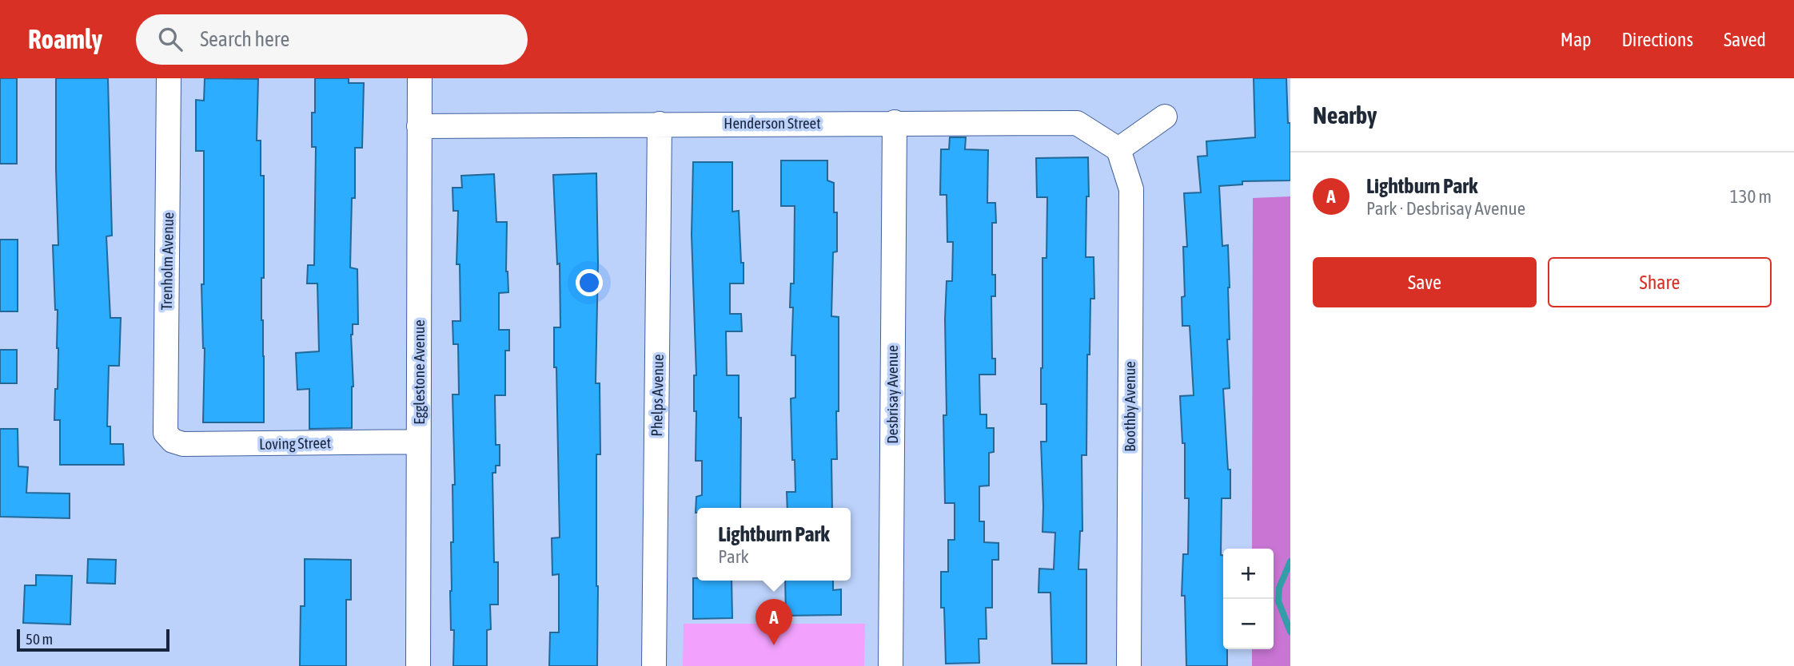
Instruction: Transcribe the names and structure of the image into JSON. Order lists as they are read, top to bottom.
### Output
{
  "streets": {
    "street": [
      "Henderson Street",
      "Trenholm Avenue",
      "Egglestone Avenue",
      "Desbrisay Avenue",
      "Phelps Avenue",
      "Boothby Avenue",
      "Loving Street"
    ]
  },
  "crossings": [
    ["Henderson Street", "Egglestone Avenue"],
    ["Henderson Street", "Desbrisay Avenue"],
    ["Henderson Street", "Phelps Avenue"],
    ["Henderson Street", "Boothby Avenue"],
    ["Trenholm Avenue", "Loving Street"],
    ["Egglestone Avenue", "Loving Street"]
  ],
  "scale_bar": "50 m",
  "page": {
    "header": "Roamly",
    "search": "Search here",
    "nav": ["Map", "Directions", "Saved"],
    "heading": "Nearby",
    "list": [
      {
        "mark": "A",
        "name": "Lightburn Park",
        "note": "Park · Desbrisay Avenue",
        "value": "130 m"
      }
    ],
    "buttons": ["Save", "Share"],
    "popup": ["Lightburn Park", "Park"],
    "map_buttons": ["+", "−"],
    "pins": "A",
    "scale": "50 m"
  }
}
